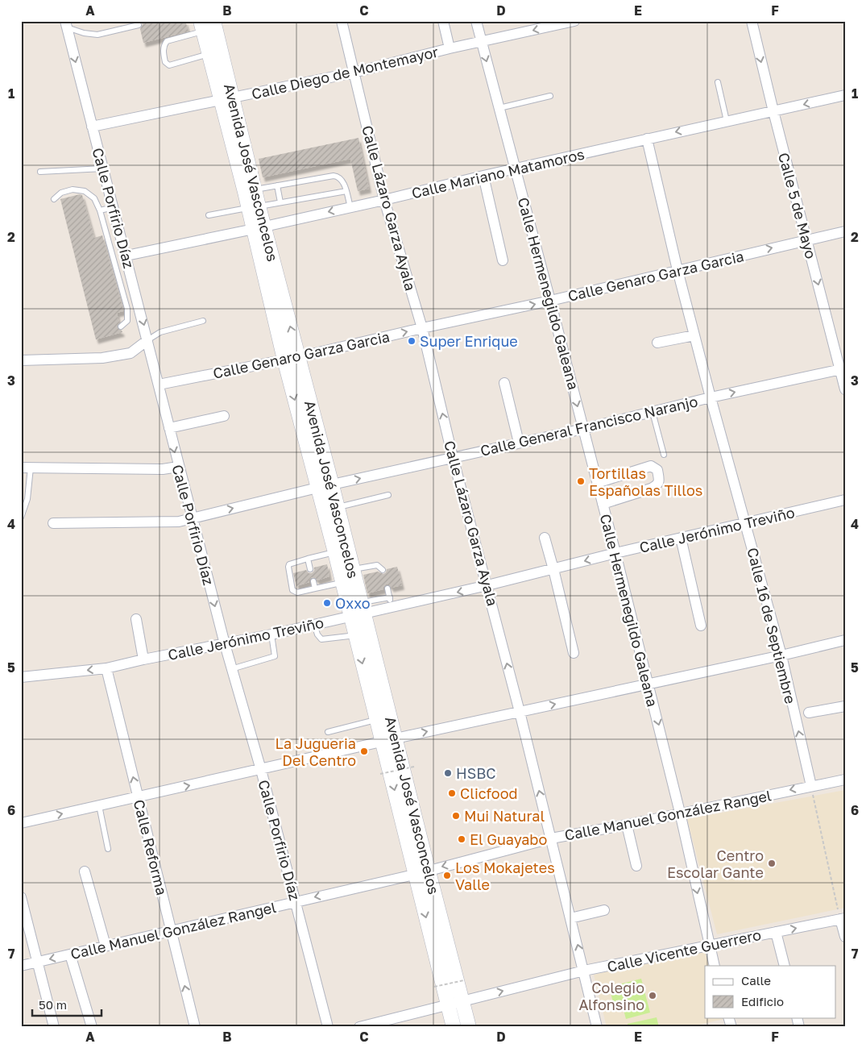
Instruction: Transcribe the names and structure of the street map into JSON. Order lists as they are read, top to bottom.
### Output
{
  "streets": {
    "main road": ["Avenida José Vasconcelos"],
    "street": [
      "Calle Diego de Montemayor",
      "Calle Mariano Matamoros",
      "Calle 5 de Mayo",
      "Calle Porfirio Díaz",
      "Calle Lázaro Garza Ayala",
      "Calle Genaro Garza Garcia",
      "Calle Hermenegildo Galeana",
      "Calle General Francisco Naranjo",
      "Calle Jerónimo Treviño",
      "Calle 16 de Septiembre",
      "Calle Manuel González Rangel",
      "Calle Reforma",
      "Calle Vicente Guerrero"
    ]
  },
  "crossings": [
    ["Calle Diego de Montemayor", "Avenida José Vasconcelos"],
    ["Calle Diego de Montemayor", "Calle Porfirio Díaz"],
    ["Calle Diego de Montemayor", "Calle Lázaro Garza Ayala"],
    ["Calle Diego de Montemayor", "Calle Hermenegildo Galeana"],
    ["Avenida José Vasconcelos", "Calle Mariano Matamoros"],
    ["Avenida José Vasconcelos", "Calle Genaro Garza Garcia"],
    ["Avenida José Vasconcelos", "Calle General Francisco Naranjo"],
    ["Avenida José Vasconcelos", "Calle Jerónimo Treviño"],
    ["Avenida José Vasconcelos", "Calle Manuel González Rangel"],
    ["Avenida José Vasconcelos", "Calle Vicente Guerrero"],
    ["Calle Mariano Matamoros", "Calle 5 de Mayo"],
    ["Calle Mariano Matamoros", "Calle Porfirio Díaz"],
    ["Calle Mariano Matamoros", "Calle Lázaro Garza Ayala"],
    ["Calle Mariano Matamoros", "Calle Hermenegildo Galeana"],
    ["Calle Mariano Matamoros", "Calle 16 de Septiembre"],
    ["Calle 5 de Mayo", "Calle Genaro Garza Garcia"],
    ["Calle 5 de Mayo", "Calle General Francisco Naranjo"],
    ["Calle Porfirio Díaz", "Calle Genaro Garza Garcia"],
    ["Calle Porfirio Díaz", "Calle General Francisco Naranjo"],
    ["Calle Porfirio Díaz", "Calle Jerónimo Treviño"],
    ["Calle Porfirio Díaz", "Calle Manuel González Rangel"],
    ["Calle Lázaro Garza Ayala", "Calle Genaro Garza Garcia"],
    ["Calle Lázaro Garza Ayala", "Calle General Francisco Naranjo"],
    ["Calle Lázaro Garza Ayala", "Calle Jerónimo Treviño"],
    ["Calle Lázaro Garza Ayala", "Calle Manuel González Rangel"],
    ["Calle Lázaro Garza Ayala", "Calle Vicente Guerrero"],
    ["Calle Genaro Garza Garcia", "Calle Hermenegildo Galeana"],
    ["Calle Genaro Garza Garcia", "Calle 16 de Septiembre"],
    ["Calle Hermenegildo Galeana", "Calle General Francisco Naranjo"],
    ["Calle Hermenegildo Galeana", "Calle Jerónimo Treviño"],
    ["Calle Hermenegildo Galeana", "Calle Manuel González Rangel"],
    ["Calle Hermenegildo Galeana", "Calle Vicente Guerrero"],
    ["Calle General Francisco Naranjo", "Calle 16 de Septiembre"],
    ["Calle Jerónimo Treviño", "Calle 16 de Septiembre"],
    ["Calle Jerónimo Treviño", "Calle Reforma"],
    ["Calle 16 de Septiembre", "Calle Manuel González Rangel"],
    ["Calle Manuel González Rangel", "Calle Reforma"]
  ],
  "one_way": [
    "Calle 5 de Mayo",
    "Calle Genaro Garza Garcia",
    "Calle Hermenegildo Galeana",
    "Calle General Francisco Naranjo",
    "Calle Manuel González Rangel",
    "Calle Reforma",
    "Calle Vicente Guerrero"
  ],
  "places": [
    "Super Enrique",
    "Tortillas Españolas Tillos",
    "Oxxo",
    "La Jugueria Del Centro",
    "HSBC",
    "Clicfood",
    "Mui Natural",
    "El Guayabo",
    "Centro Escolar Gante",
    "Los Mokajetes Valle",
    "Colegio Alfonsino"
  ],
  "legend": ["Calle", "Edificio"],
  "scale_bar": "50 m",
  "grid": {
    "columns": [
      "A",
      "B",
      "C",
      "D",
      "E",
      "F"
    ],
    "rows": [
      "1",
      "2",
      "3",
      "4",
      "5",
      "6",
      "7"
    ]
  }
}
